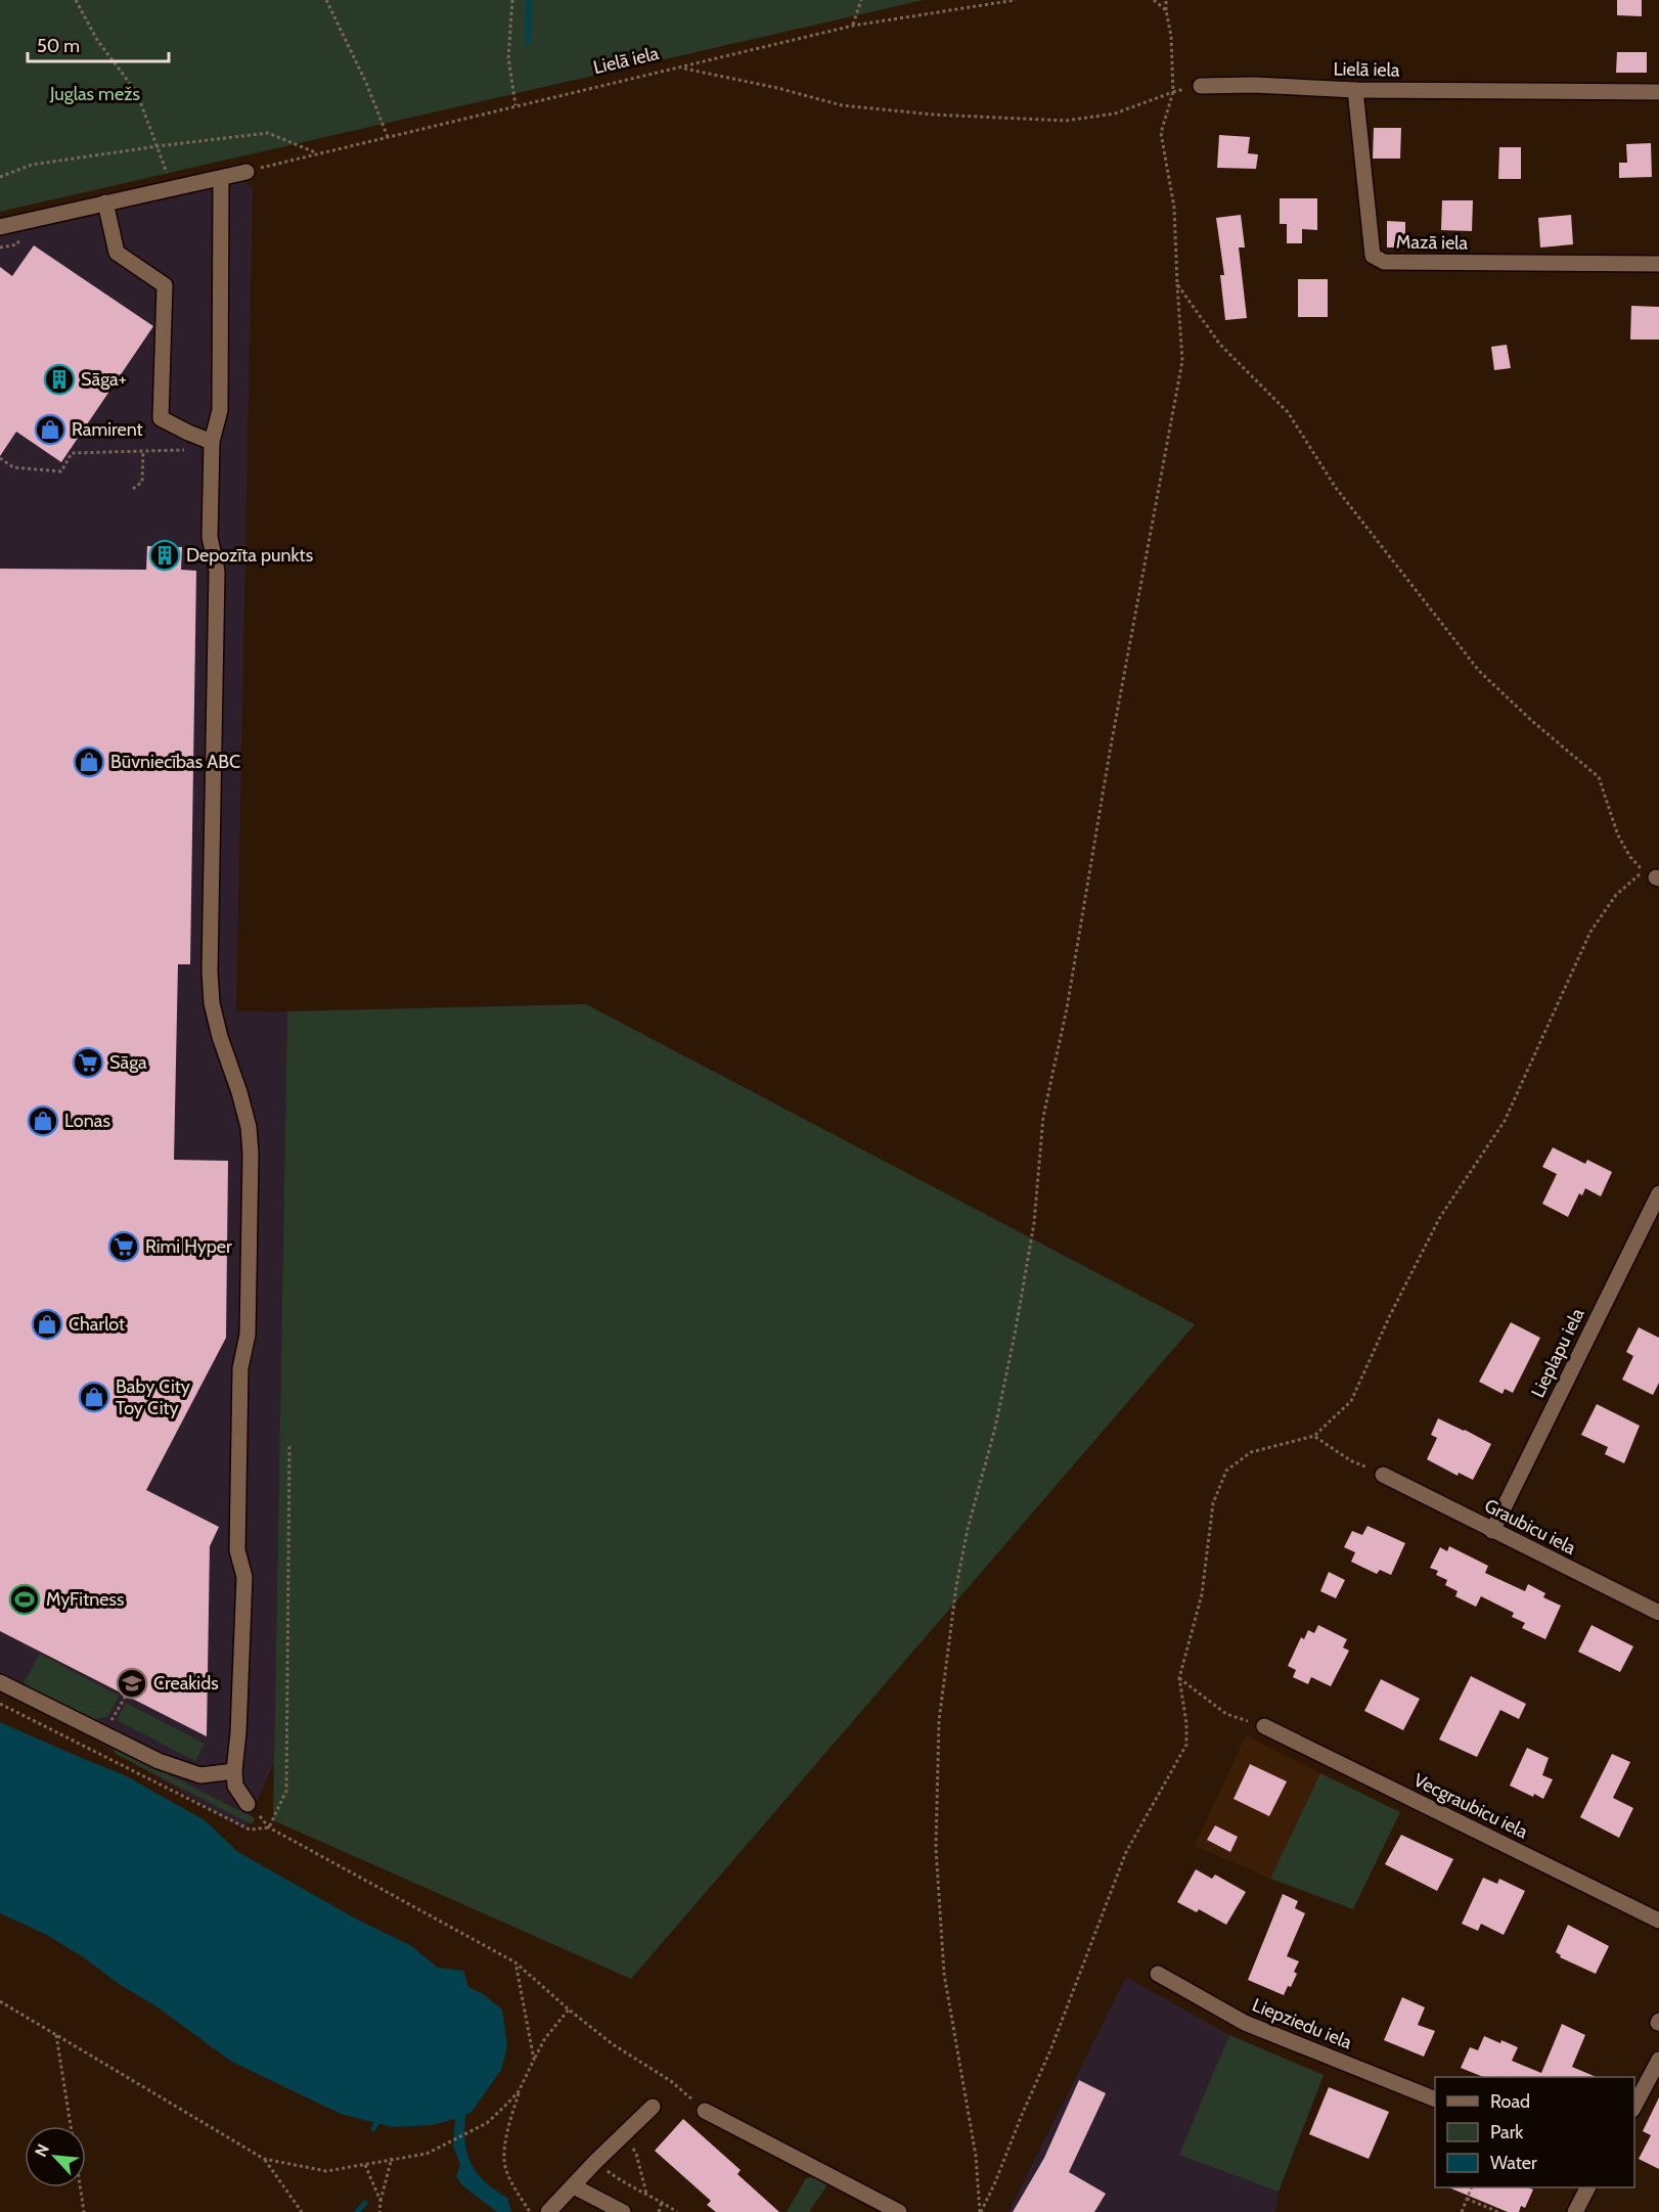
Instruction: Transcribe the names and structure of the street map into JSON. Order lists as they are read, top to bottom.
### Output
{
  "streets": {
    "street": [
      "Lielā iela",
      "Mazā iela",
      "Lieplapu iela",
      "Graubicu iela",
      "Vecgraubicu iela",
      "Liepziedu iela"
    ]
  },
  "crossings": [
    ["Lielā iela", "Mazā iela"],
    ["Lieplapu iela", "Graubicu iela"]
  ],
  "parks": ["Juglas mežs"],
  "places": {
    "building": ["Sāga+", "Depozīta punkts"],
    "shop": [
      "Ramirent",
      "Būvniecības ABC",
      "Lonas",
      "Charlot",
      "Baby City Toy City"
    ],
    "supermarket": ["Sāga", "Rimi Hyper"],
    "sports": ["MyFitness"],
    "school or university": ["Creakids"]
  },
  "legend": ["Road", "Park", "Water"],
  "scale_bar": "50 m",
  "north": "top left"
}
